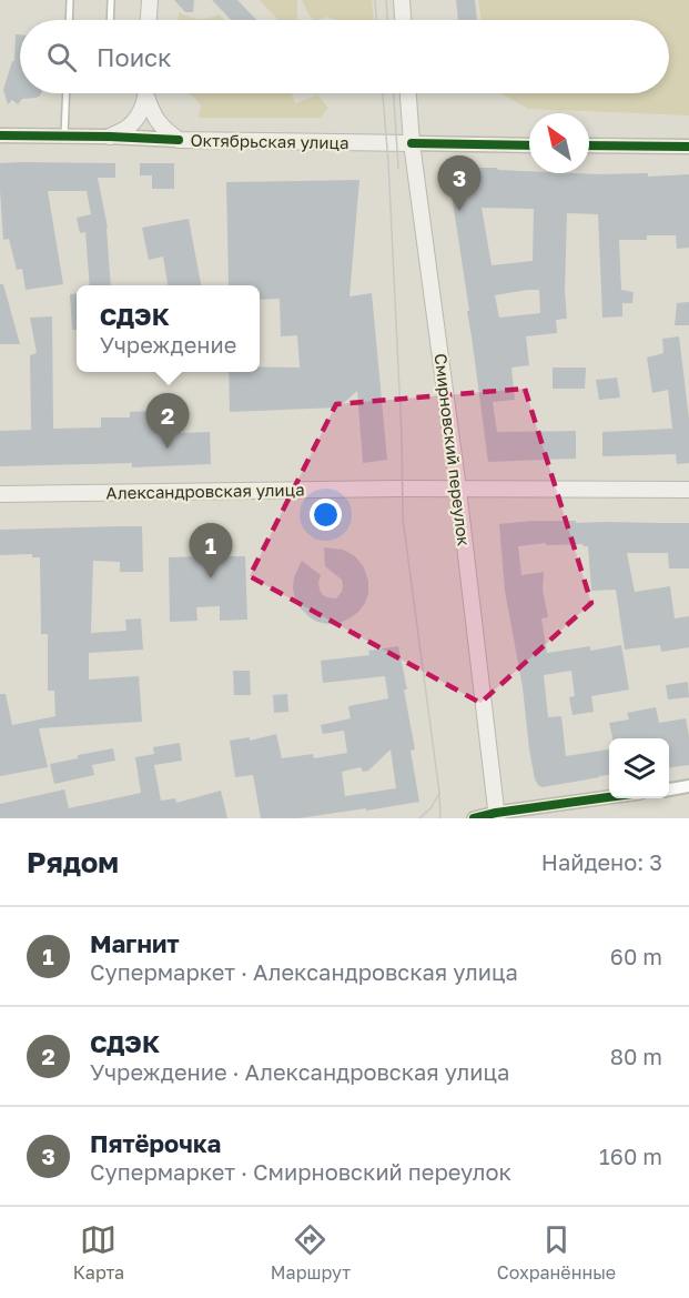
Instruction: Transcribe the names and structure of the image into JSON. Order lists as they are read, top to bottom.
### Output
{
  "streets": {
    "main road": ["Октябрьская улица", "Смирновский переулок", "Александровская улица"]
  },
  "crossings": [
    ["Октябрьская улица", "Смирновский переулок"],
    ["Смирновский переулок", "Александровская улица"]
  ],
  "north": "top left",
  "page": {
    "search": "Поиск",
    "pins": ["3", "2", "1"],
    "popup": ["СДЭК", "Учреждение"],
    "heading": ["Рядом", "Найдено: 3"],
    "list": [
      {
        "mark": "1",
        "name": "Магнит",
        "note": "Супермаркет · Александровская улица",
        "value": "60 m"
      },
      {
        "mark": "2",
        "name": "СДЭК",
        "note": "Учреждение · Александровская улица",
        "value": "80 m"
      },
      {
        "mark": "3",
        "name": "Пятёрочка",
        "note": "Супермаркет · Смирновский переулок",
        "value": "160 m"
      }
    ],
    "nav": ["Карта", "Маршрут", "Сохранённые"]
  }
}
